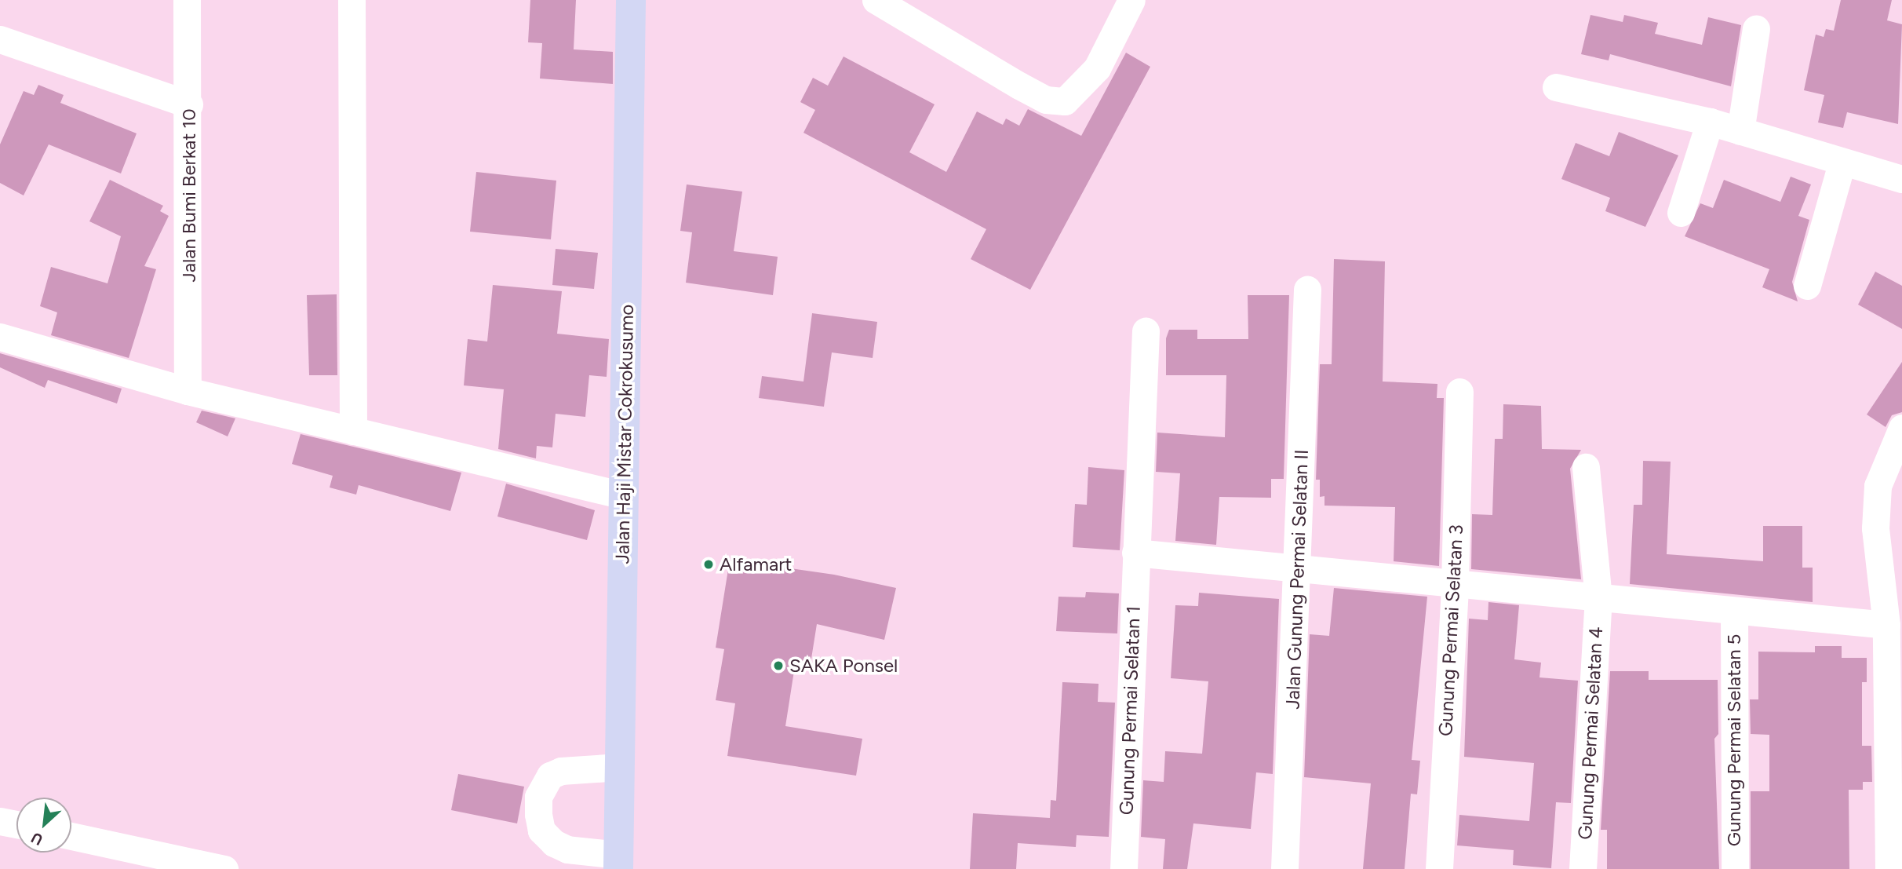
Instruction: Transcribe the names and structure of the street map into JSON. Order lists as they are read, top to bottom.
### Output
{
  "streets": {
    "main road": ["Jalan Haji Mistar Cokrokusumo"],
    "street": [
      "Jalan Bumi Berkat 10",
      "Jalan Gunung Permai Selatan II",
      "Gunung Permai Selatan 3",
      "Gunung Permai Selatan 1",
      "Gunung Permai Selatan 4",
      "Gunung Permai Selatan 5"
    ]
  },
  "places": ["Alfamart", "SAKA Ponsel"],
  "north": "bottom left"
}
